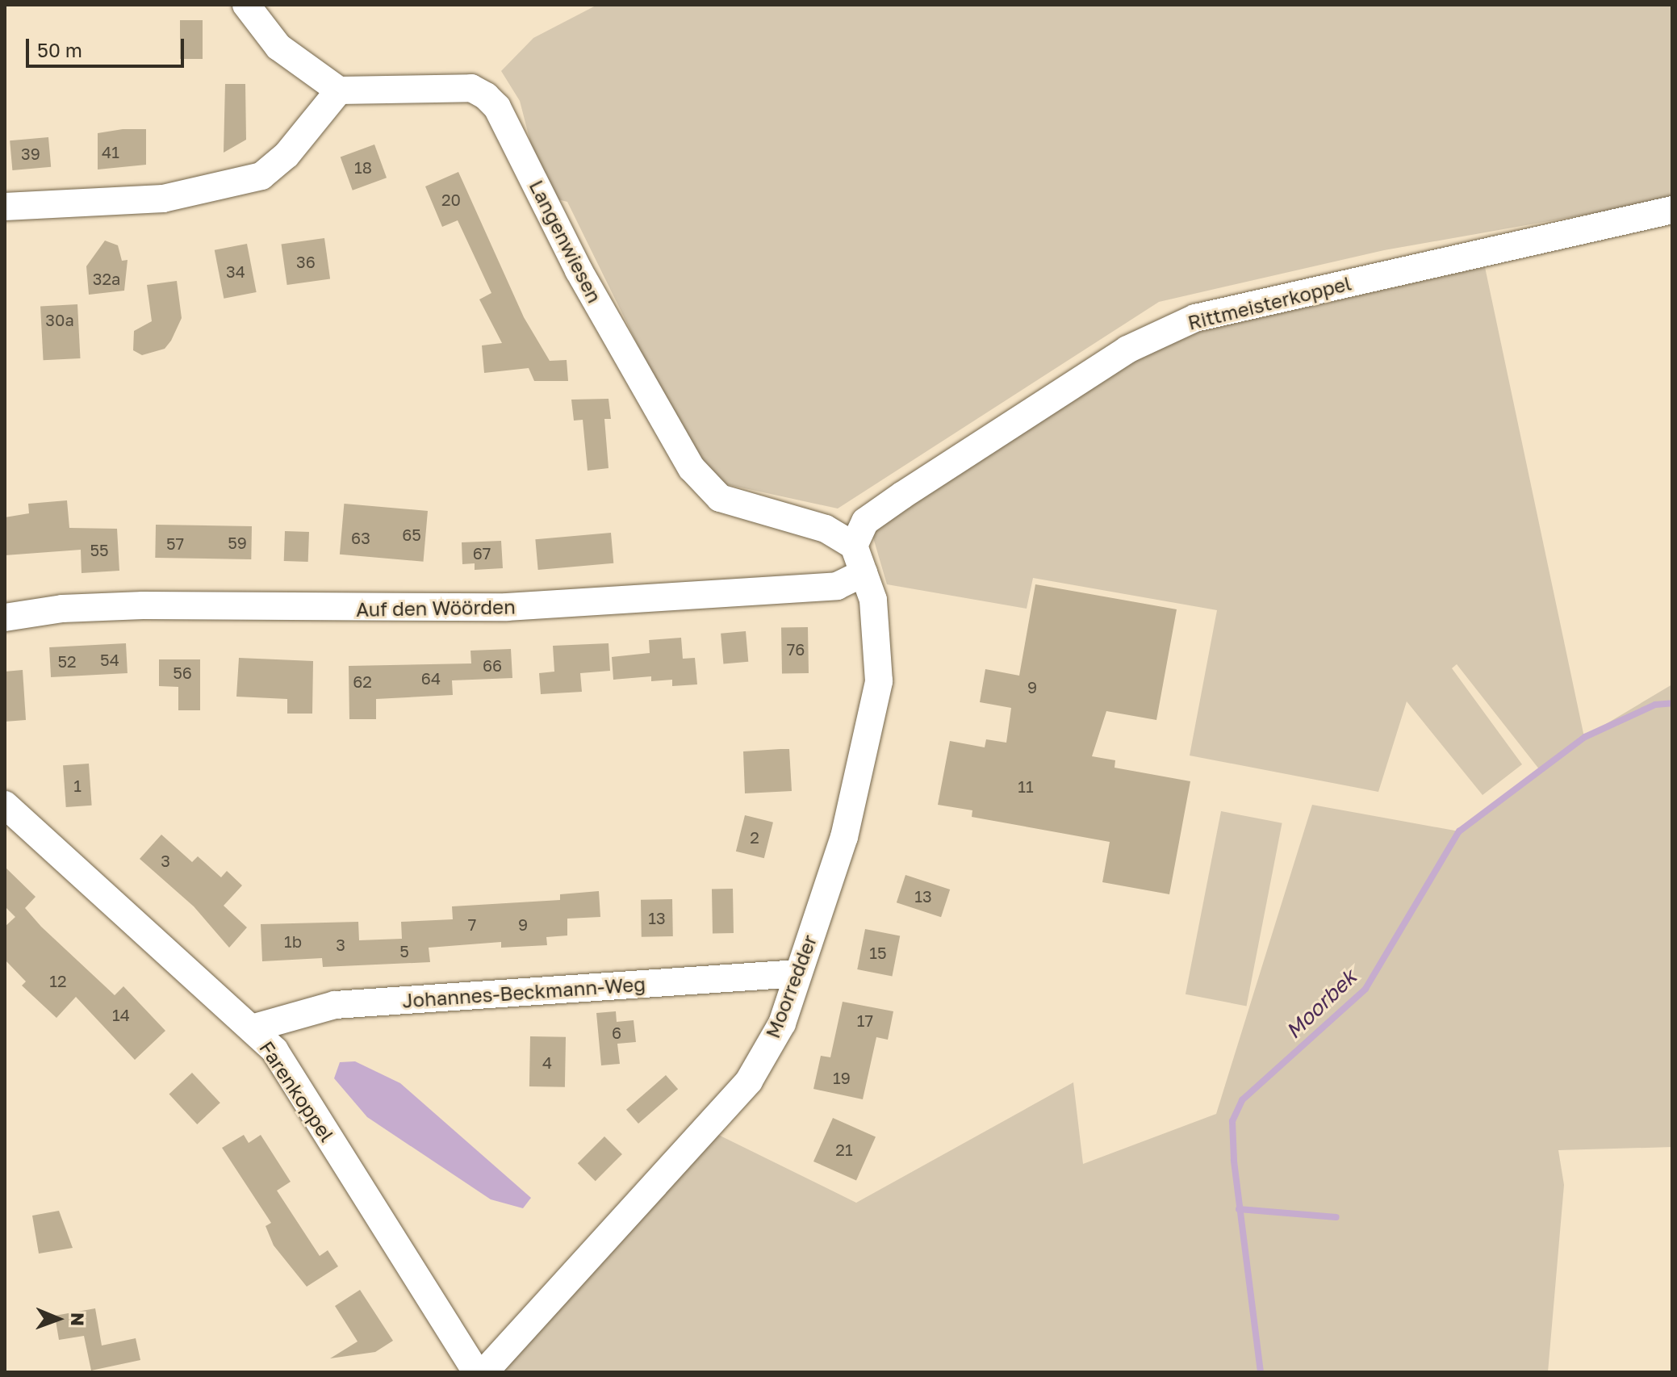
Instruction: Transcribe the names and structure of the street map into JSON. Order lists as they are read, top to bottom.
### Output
{
  "streets": {
    "street": [
      "Langenwiesen",
      "Rittmeisterkoppel",
      "Auf den Wöörden",
      "Moorredder",
      "Johannes-Beckmann-Weg",
      "Farenkoppel"
    ]
  },
  "crossings": [
    ["Langenwiesen", "Rittmeisterkoppel"],
    ["Langenwiesen", "Moorredder"],
    ["Rittmeisterkoppel", "Moorredder"],
    ["Auf den Wöörden", "Moorredder"],
    ["Moorredder", "Johannes-Beckmann-Weg"],
    ["Johannes-Beckmann-Weg", "Farenkoppel"]
  ],
  "water": ["Moorbek"],
  "house_numbers": [
    "41",
    "39",
    "18",
    "20",
    "36",
    "34",
    "32a",
    "30a",
    "65",
    "63",
    "59",
    "57",
    "55",
    "67",
    "76",
    "54",
    "52",
    "66",
    "56",
    "64",
    "62",
    "9",
    "1",
    "11",
    "2",
    "3",
    "13",
    "13",
    "7",
    "9",
    "1b",
    "3",
    "5",
    "15",
    "12",
    "14",
    "17",
    "6",
    "4",
    "19",
    "21"
  ],
  "scale_bar": "50 m",
  "north": "right"
}
